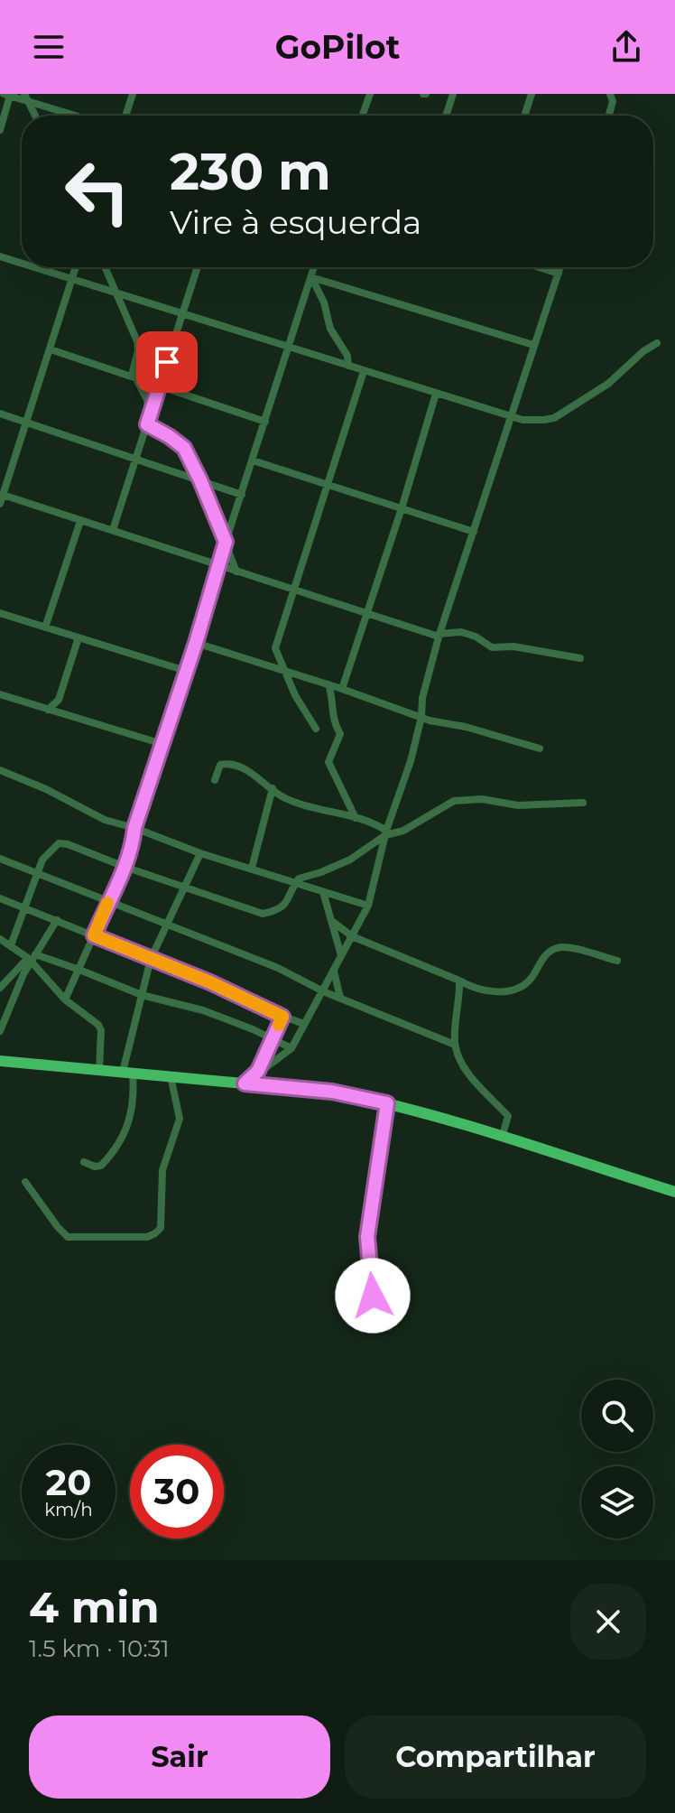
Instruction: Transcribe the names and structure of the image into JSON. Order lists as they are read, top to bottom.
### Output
{
  "page": {
    "header": "GoPilot",
    "turn": ["230 m", "Vire à esquerda"],
    "speed": "20 km/h",
    "limit": "30",
    "heading": ["4 min", "1.5 km · 10:31"],
    "buttons": ["Sair", "Compartilhar"]
  }
}
